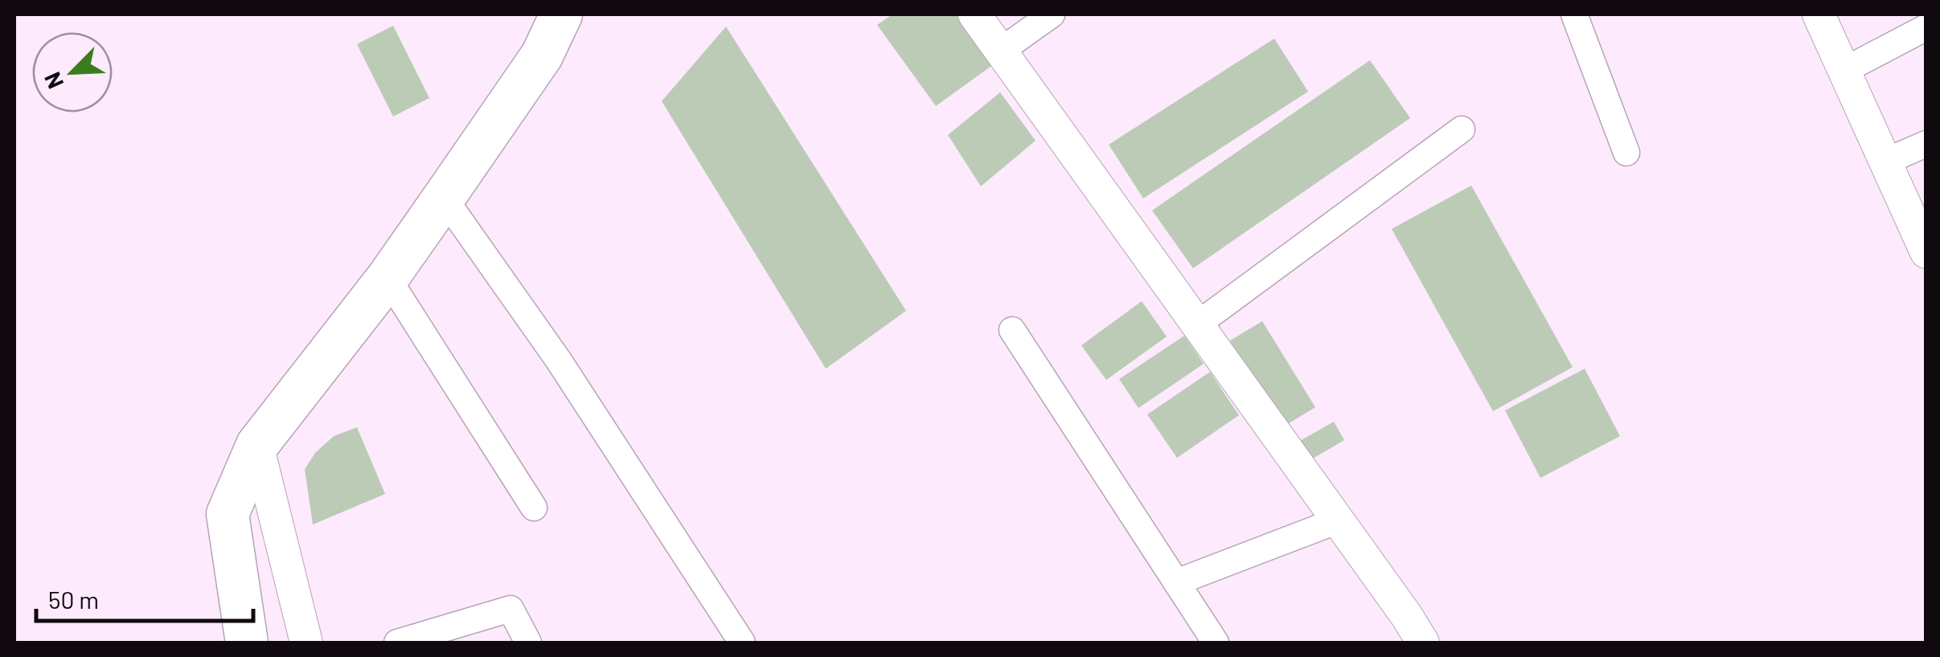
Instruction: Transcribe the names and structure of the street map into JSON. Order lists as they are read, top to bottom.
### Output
{
  "scale_bar": "50 m",
  "north": "bottom left"
}
